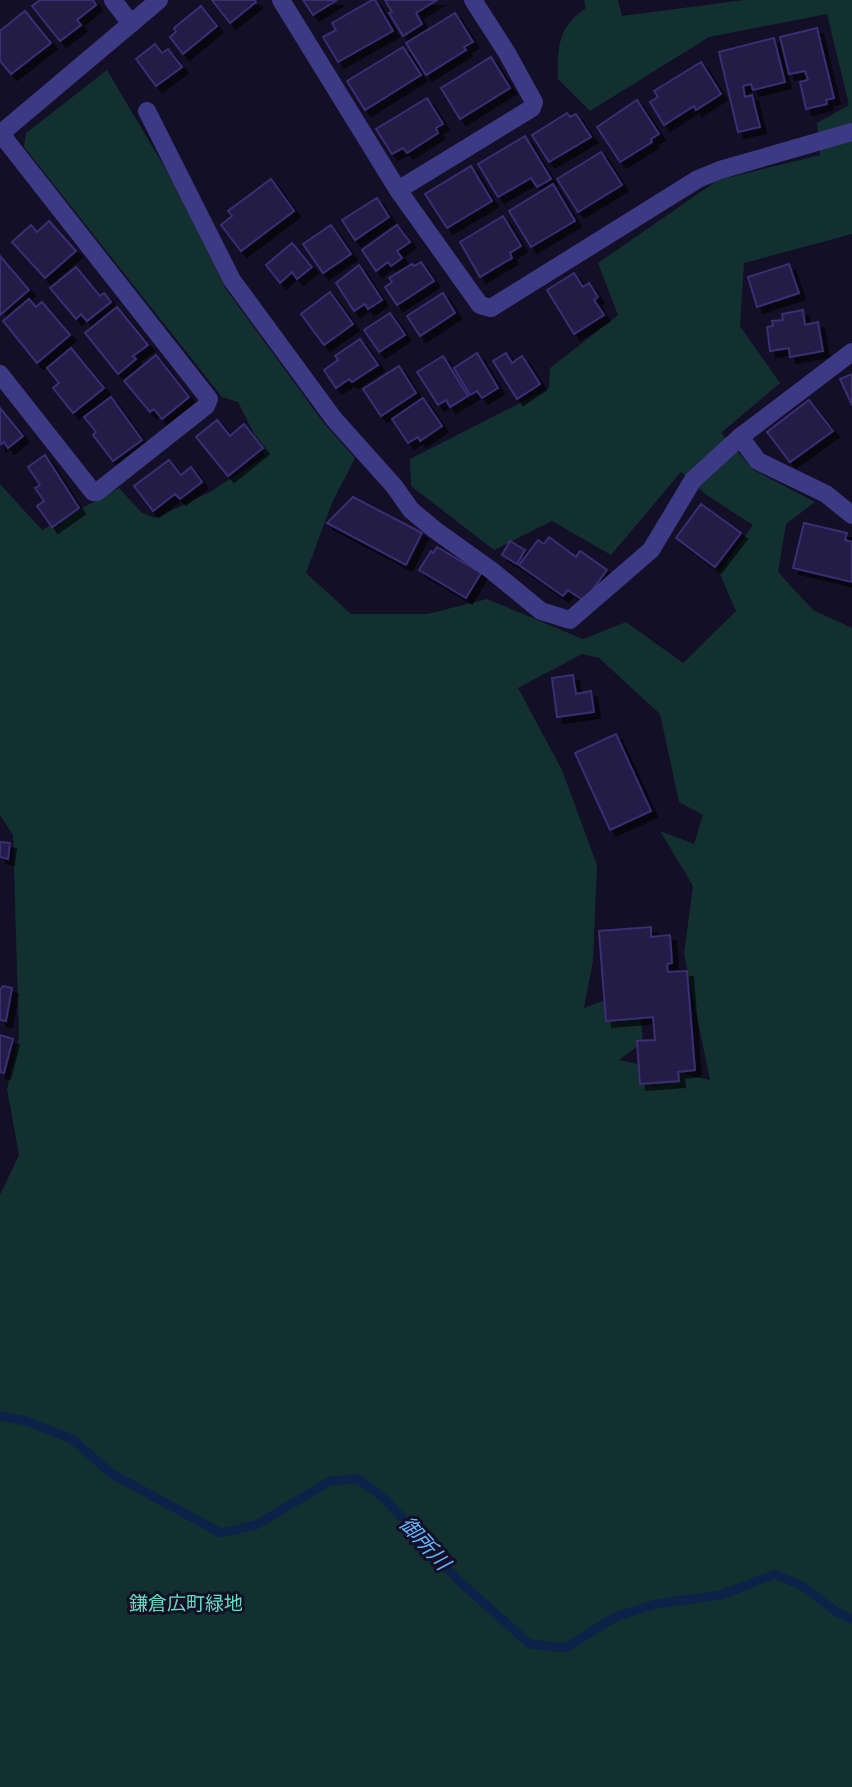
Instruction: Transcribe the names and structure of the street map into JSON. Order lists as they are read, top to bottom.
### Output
{
  "water": ["御所川"],
  "parks": ["鎌倉広町緑地"]
}
